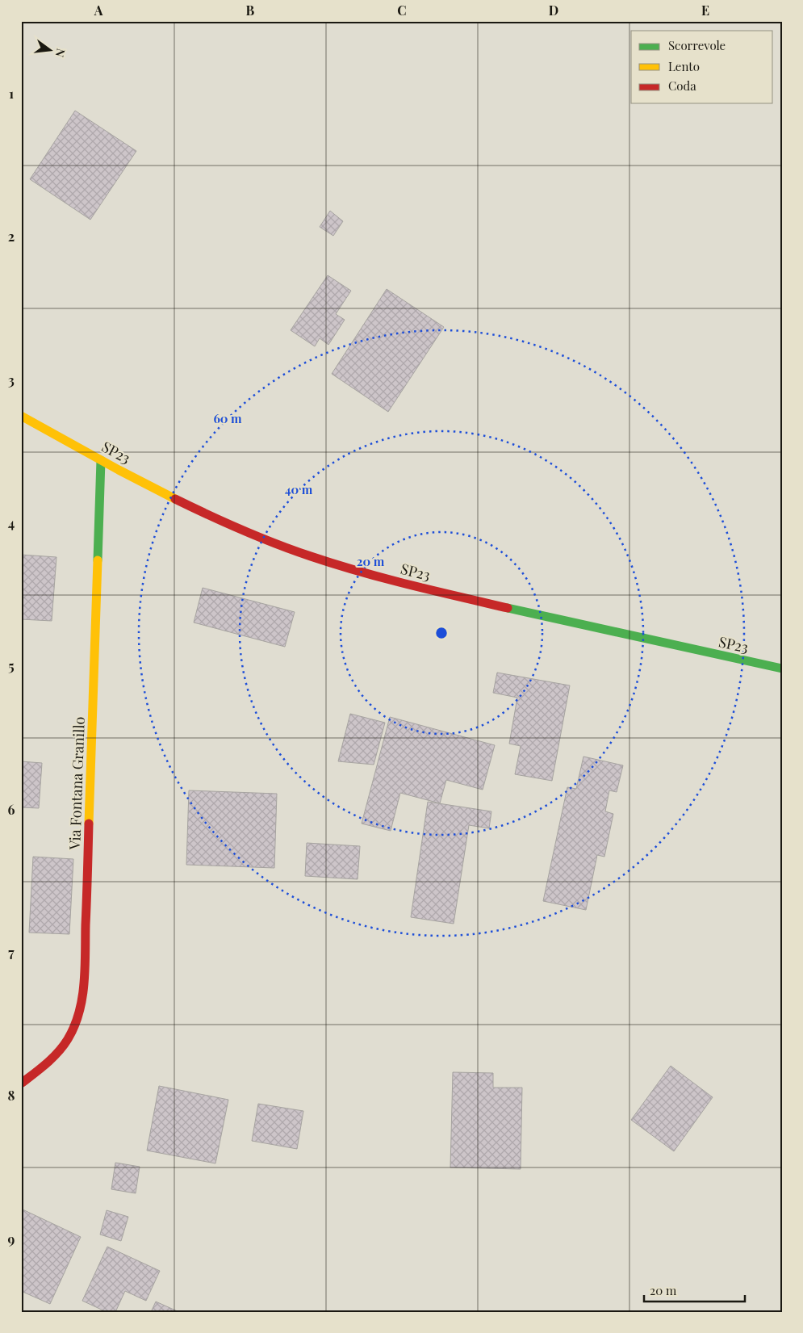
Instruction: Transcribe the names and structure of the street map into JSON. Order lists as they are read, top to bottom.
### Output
{
  "streets": {
    "street": ["SP23", "Via Fontana Granillo"]
  },
  "crossings": [
    ["SP23", "Via Fontana Granillo"]
  ],
  "legend": ["Scorrevole", "Lento", "Coda"],
  "scale_bar": "20 m",
  "north": "right",
  "grid": {
    "columns": [
      "A",
      "B",
      "C",
      "D",
      "E"
    ],
    "rows": [
      "1",
      "2",
      "3",
      "4",
      "5",
      "6",
      "7",
      "8",
      "9"
    ]
  },
  "rings": ["60 m", "40 m", "20 m"]
}
